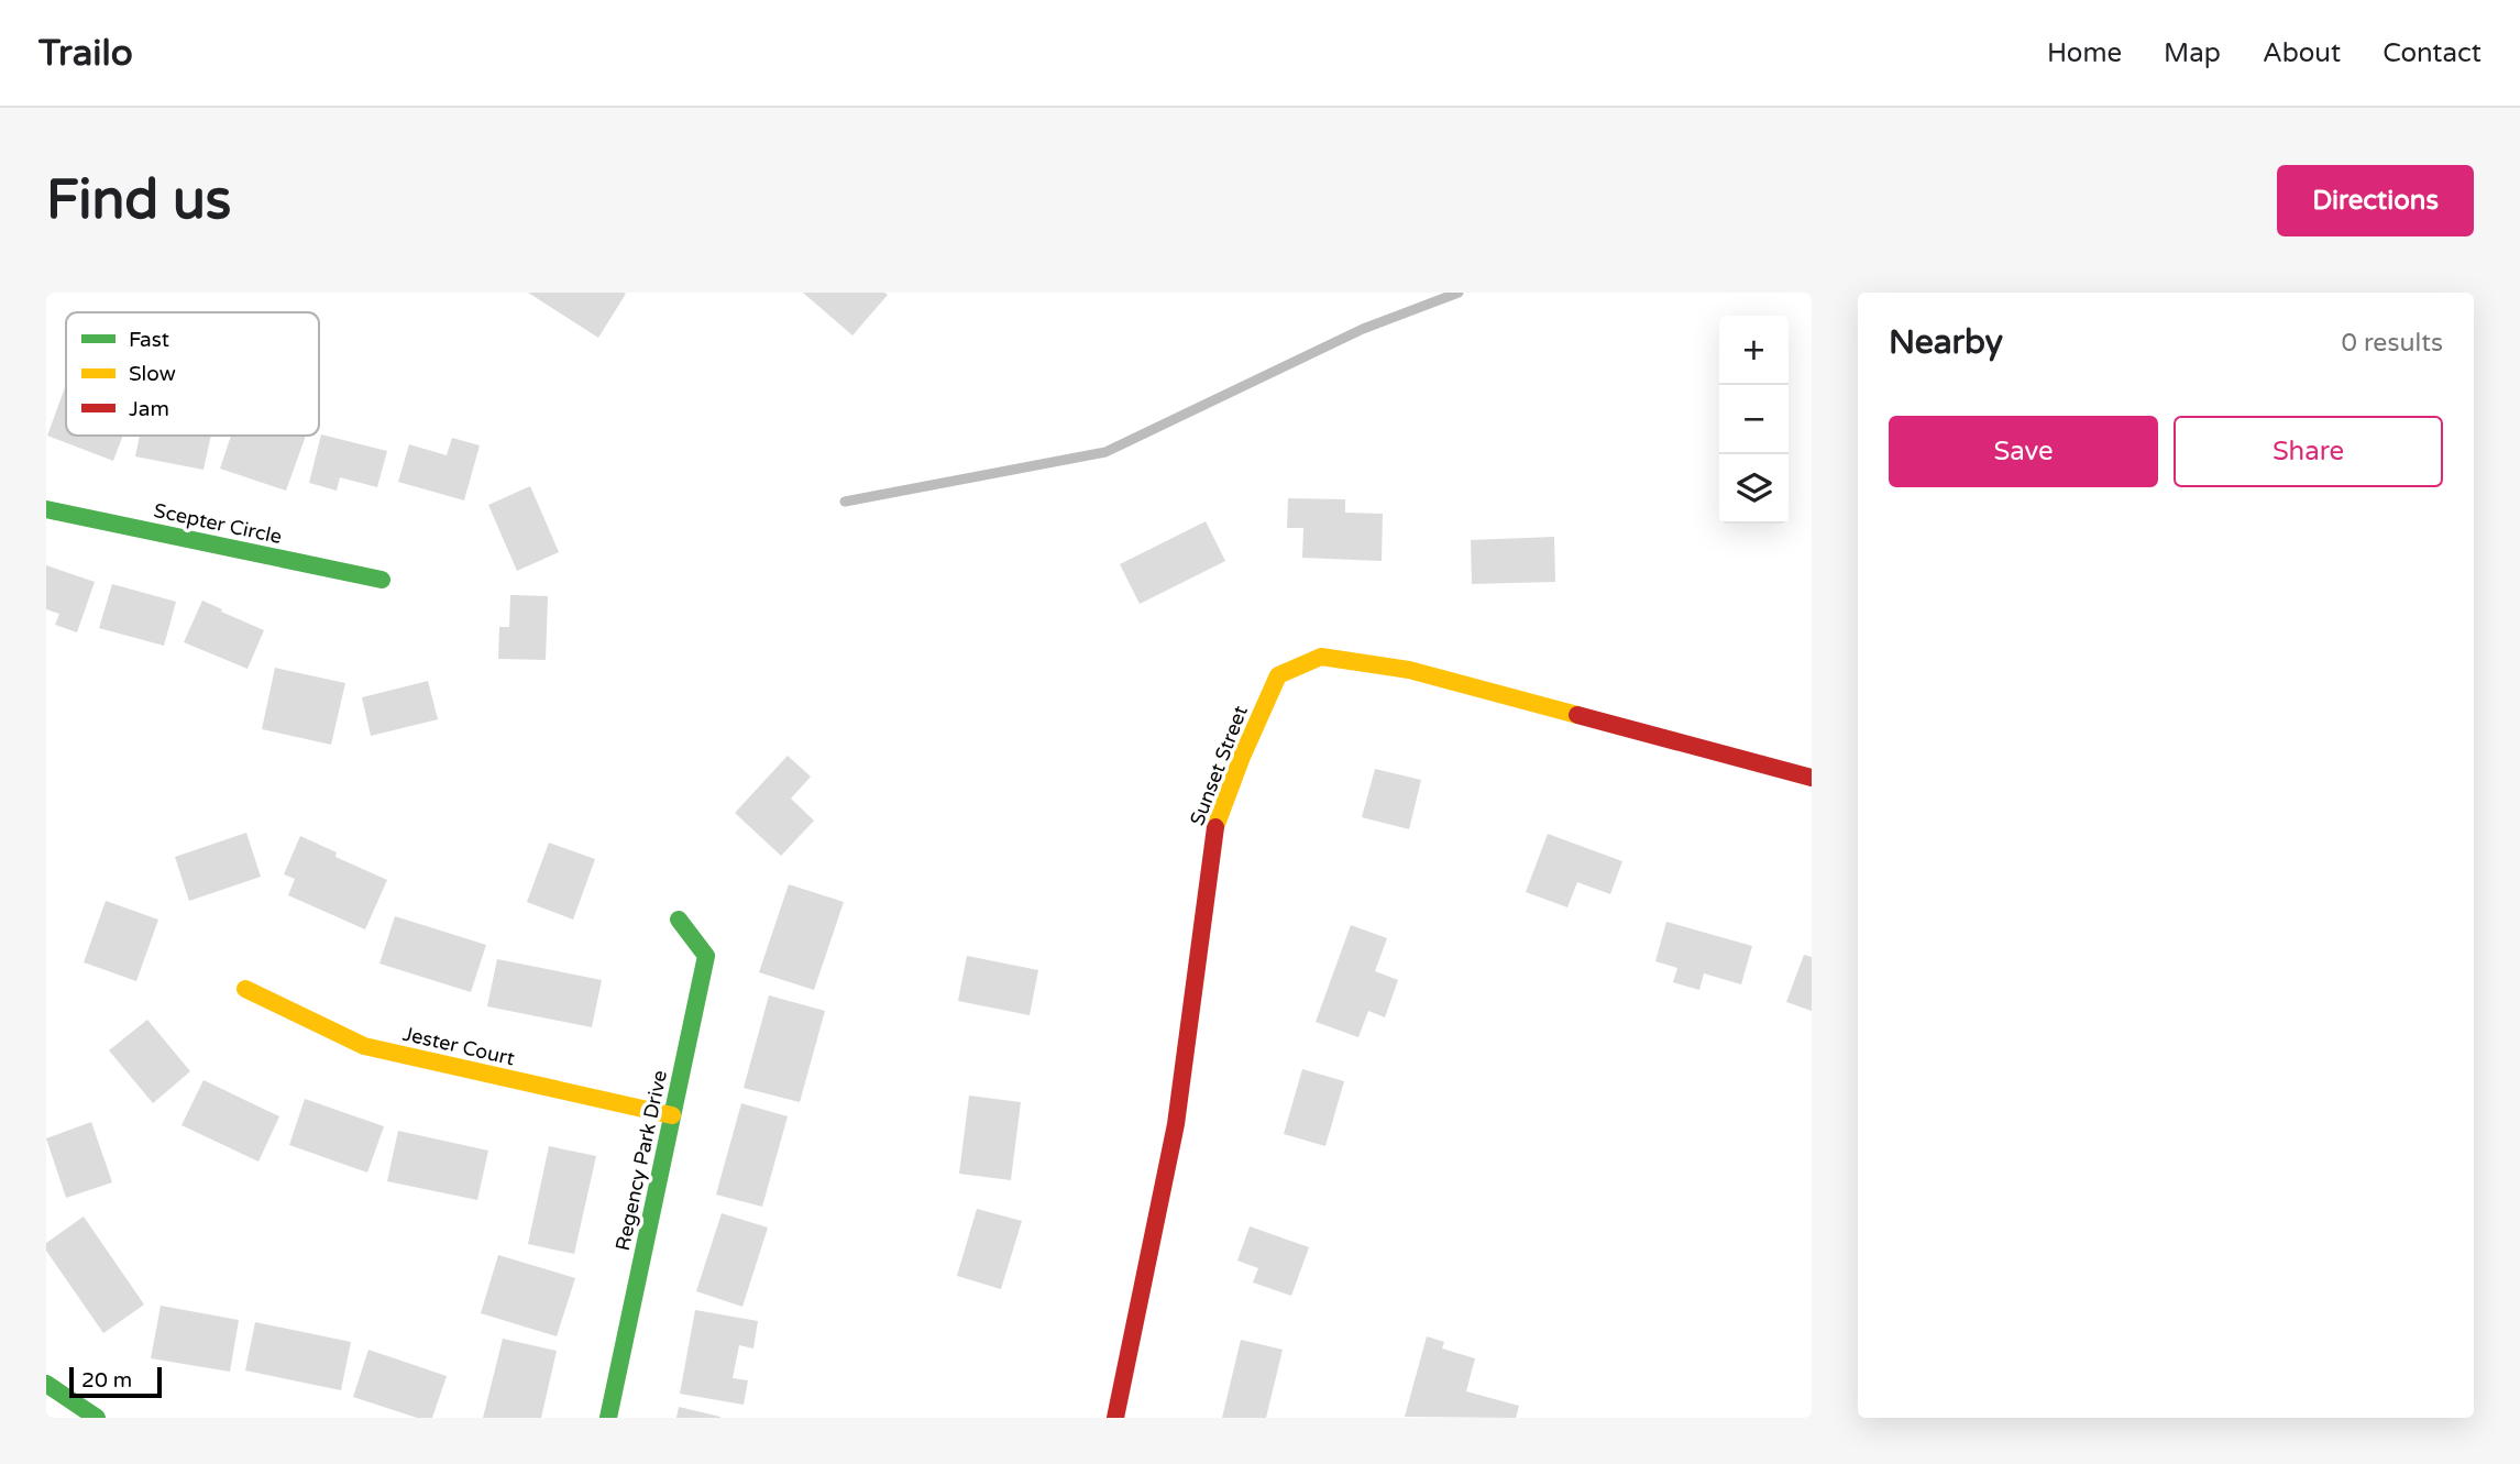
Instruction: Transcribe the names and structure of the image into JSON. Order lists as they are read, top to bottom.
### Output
{
  "streets": {
    "street": [
      "Scepter Circle",
      "Sunset Street",
      "Jester Court",
      "Regency Park Drive"
    ]
  },
  "crossings": [
    ["Jester Court", "Regency Park Drive"]
  ],
  "legend": ["Fast", "Slow", "Jam"],
  "scale_bar": "20 m",
  "page": {
    "header": "Trailo",
    "nav": [
      "Home",
      "Map",
      "About",
      "Contact"
    ],
    "buttons": [
      "Directions",
      ["Save", "Share"]
    ],
    "title": "Find us",
    "heading": ["Nearby", "0 results"],
    "map_buttons": ["+", "−"],
    "scale": "20 m"
  }
}
